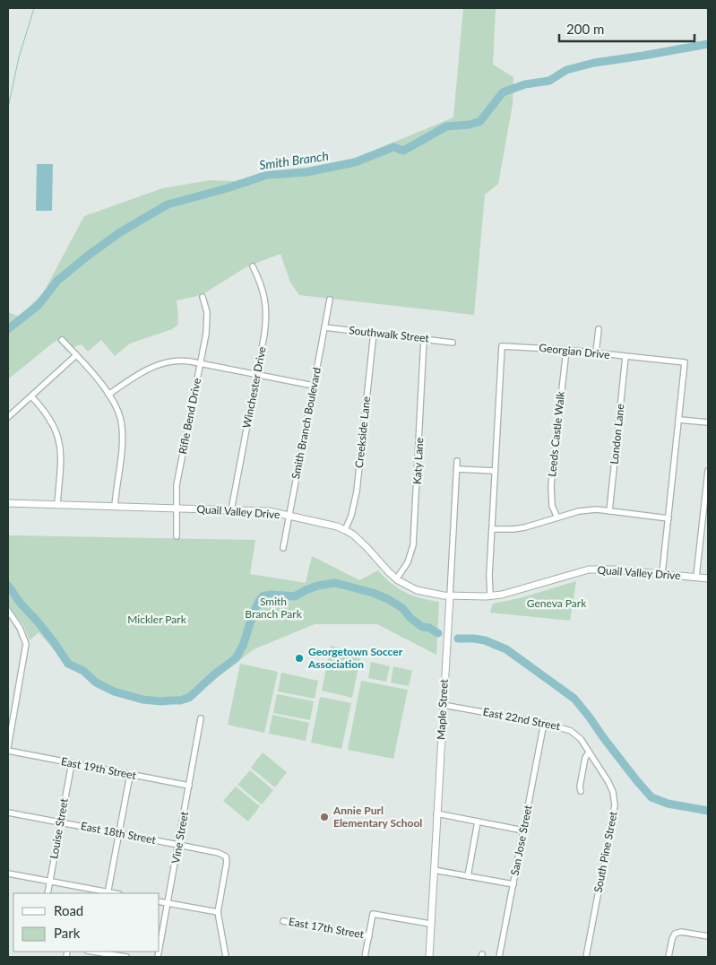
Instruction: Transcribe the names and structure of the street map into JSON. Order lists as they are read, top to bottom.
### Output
{
  "streets": {
    "street": [
      "Southwalk Street",
      "Georgian Drive",
      "Winchester Drive",
      "Rifle Bend Drive",
      "Smith Branch Boulevard",
      "Creekside Lane",
      "Leeds Castle Walk",
      "London Lane",
      "Katy Lane",
      "Quail Valley Drive",
      "Maple Street",
      "East 22nd Street",
      "East 19th Street",
      "Louise Street",
      "East 18th Street",
      "Vine Street",
      "San Jose Street",
      "South Pine Street",
      "East 17th Street"
    ]
  },
  "crossings": [
    ["Southwalk Street", "Smith Branch Boulevard"],
    ["Southwalk Street", "Creekside Lane"],
    ["Southwalk Street", "Katy Lane"],
    ["Georgian Drive", "Leeds Castle Walk"],
    ["Georgian Drive", "London Lane"],
    ["Georgian Drive", "Quail Valley Drive"],
    ["Winchester Drive", "Quail Valley Drive"],
    ["Rifle Bend Drive", "Quail Valley Drive"],
    ["Smith Branch Boulevard", "Quail Valley Drive"],
    ["Creekside Lane", "Quail Valley Drive"],
    ["Katy Lane", "Quail Valley Drive"],
    ["Quail Valley Drive", "Maple Street"],
    ["Maple Street", "East 22nd Street"],
    ["East 22nd Street", "San Jose Street"],
    ["East 22nd Street", "South Pine Street"],
    ["East 19th Street", "Louise Street"],
    ["East 19th Street", "Vine Street"],
    ["Louise Street", "East 18th Street"],
    ["East 18th Street", "Vine Street"]
  ],
  "water": ["Smith Branch"],
  "parks": ["Smith Branch Park", "Geneva Park", "Mickler Park"],
  "places": ["Georgetown Soccer Association", "Annie Purl Elementary School"],
  "legend": ["Road", "Park"],
  "scale_bar": "200 m"
}
